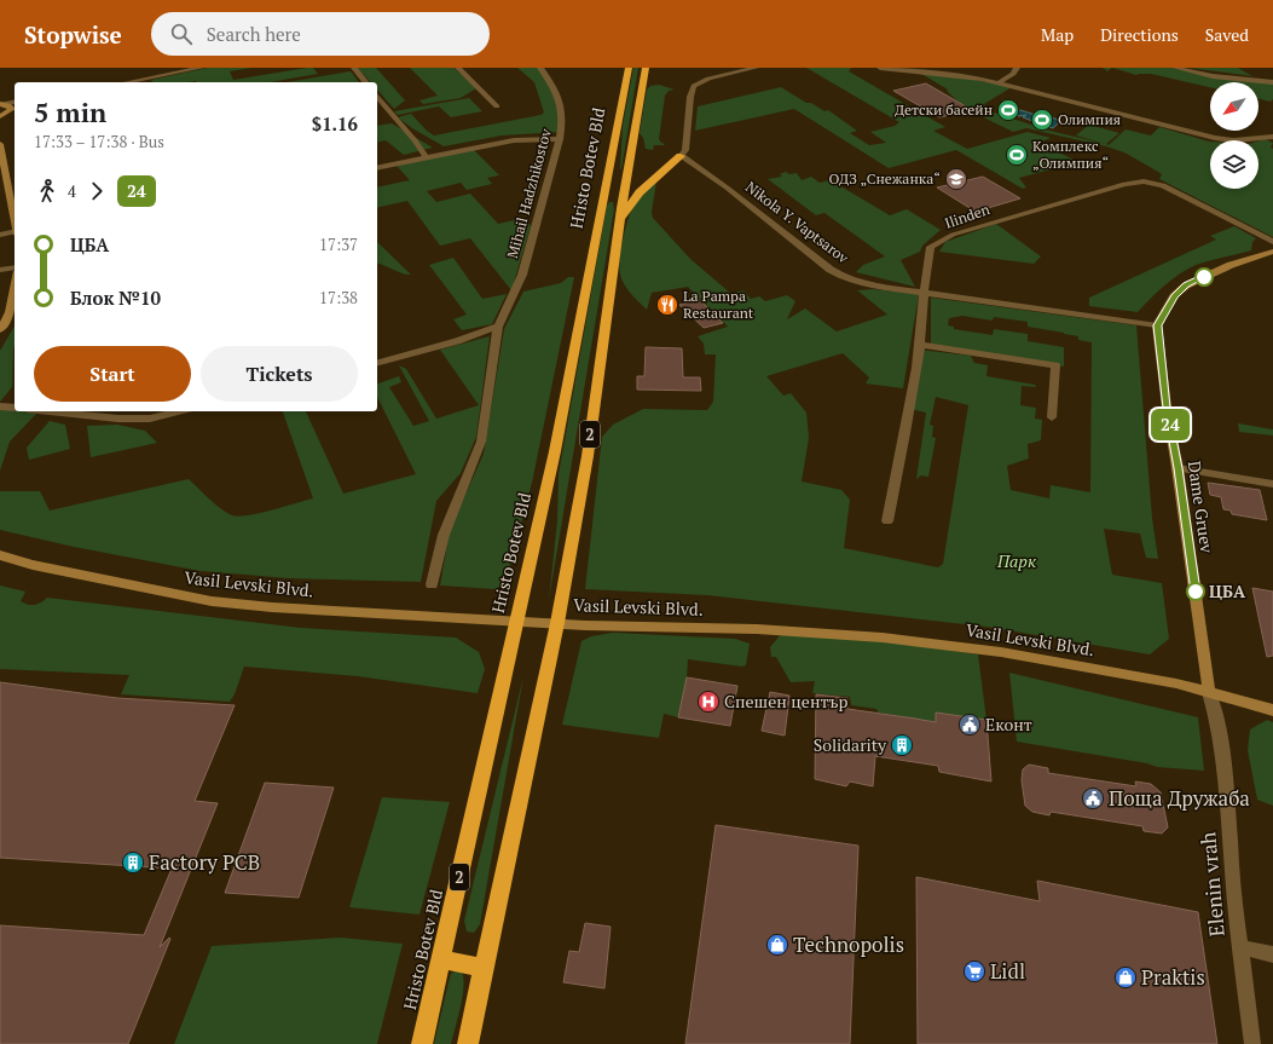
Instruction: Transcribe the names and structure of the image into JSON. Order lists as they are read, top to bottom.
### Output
{
  "streets": {
    "highway": ["Hristo Botev Bld", "2"],
    "main road": ["Dame Gruev", "Vasil Levski Blvd."],
    "street": [
      "Mihail Hadzhikostov",
      "Ilinden",
      "Nikola Y. Vaptsarov",
      "Elenin vrah"
    ]
  },
  "crossings": [
    ["Hristo Botev Bld", "Vasil Levski Blvd."],
    ["Ilinden", "Nikola Y. Vaptsarov"],
    ["Nikola Y. Vaptsarov", "Dame Gruev"],
    ["2", "Vasil Levski Blvd."],
    ["Dame Gruev", "Vasil Levski Blvd."],
    ["Dame Gruev", "Elenin vrah"],
    ["Vasil Levski Blvd.", "Elenin vrah"]
  ],
  "parks": ["Парк"],
  "places": {
    "sports": ["Детски басейн", "Олимпия", "Комплекс „Олимпия“"],
    "school or university": ["ОДЗ „Снежанка“"],
    "restaurant": ["La Pampa Restaurant"],
    "other": ["ЦБА"],
    "hospital": ["Спешен център"],
    "public building": ["Еконт", "Поща Дружаба"],
    "building": ["Solidarity", "Factory PCB"],
    "shop": ["Technopolis", "Praktis"],
    "supermarket": ["Lidl"]
  },
  "lines": ["bus line 24"],
  "north": "bottom left",
  "page": {
    "header": "Stopwise",
    "search": "Search here",
    "nav": ["Map", "Directions", "Saved"],
    "on_map": "24",
    "heading": ["5 min", "17:33 – 17:38 · Bus", "$1.16"],
    "legs": ["4", "24"],
    "list": [
      {
        "name": "ЦБА",
        "value": "17:37"
      },
      {
        "name": "Блок №10",
        "value": "17:38"
      }
    ],
    "buttons": ["Start", "Tickets"]
  }
}
